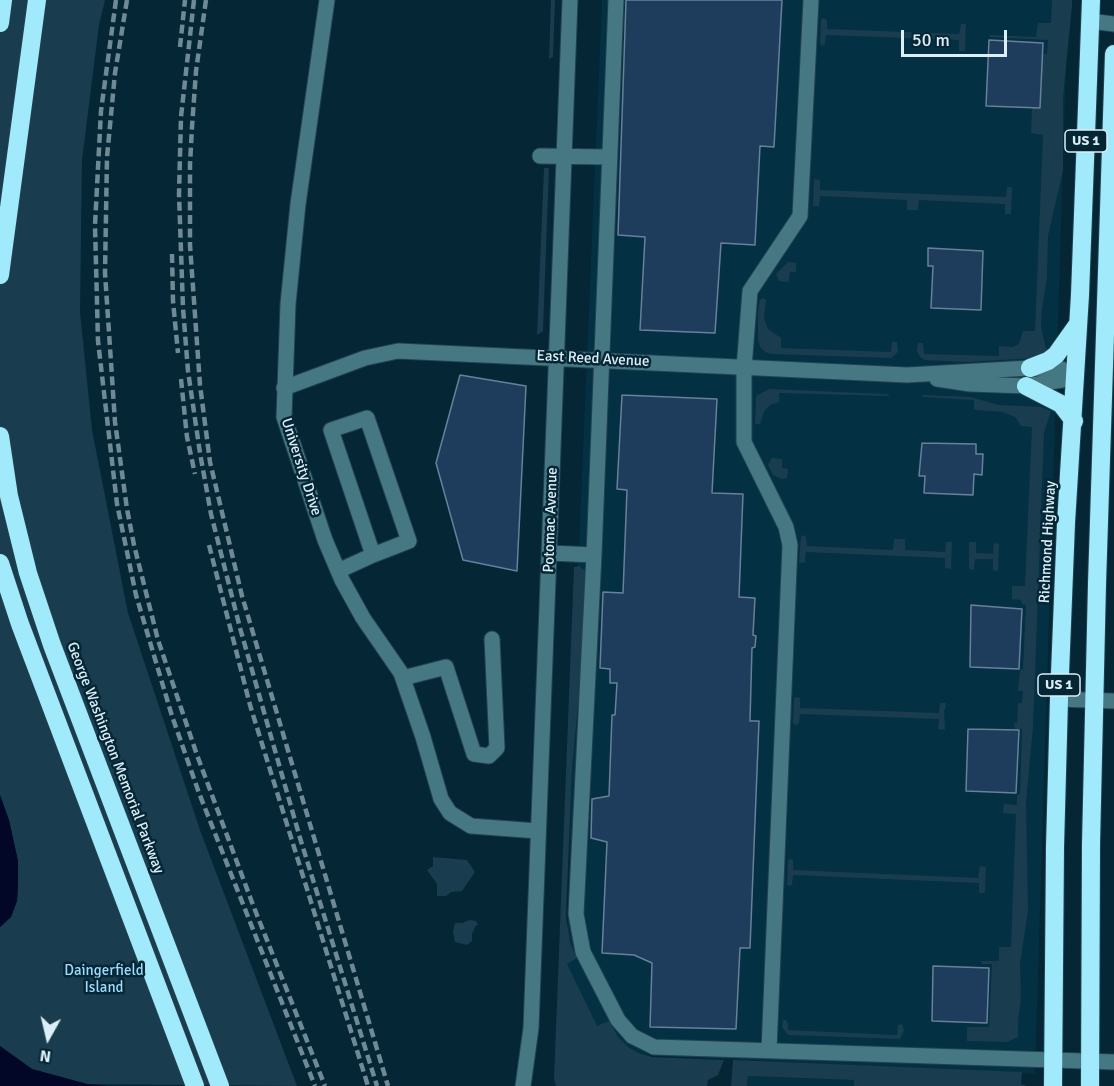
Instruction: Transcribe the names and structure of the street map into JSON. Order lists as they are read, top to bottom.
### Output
{
  "streets": {
    "highway": ["US 1", "Richmond Highway", "George Washington Memorial Parkway"],
    "street": ["East Reed Avenue", "University Drive", "Potomac Avenue"]
  },
  "crossings": [
    ["East Reed Avenue", "University Drive"],
    ["East Reed Avenue", "Potomac Avenue"],
    ["East Reed Avenue", "Richmond Highway"],
    ["University Drive", "Potomac Avenue"]
  ],
  "parks": ["Daingerfield Island"],
  "scale_bar": "50 m",
  "north": "bottom"
}
